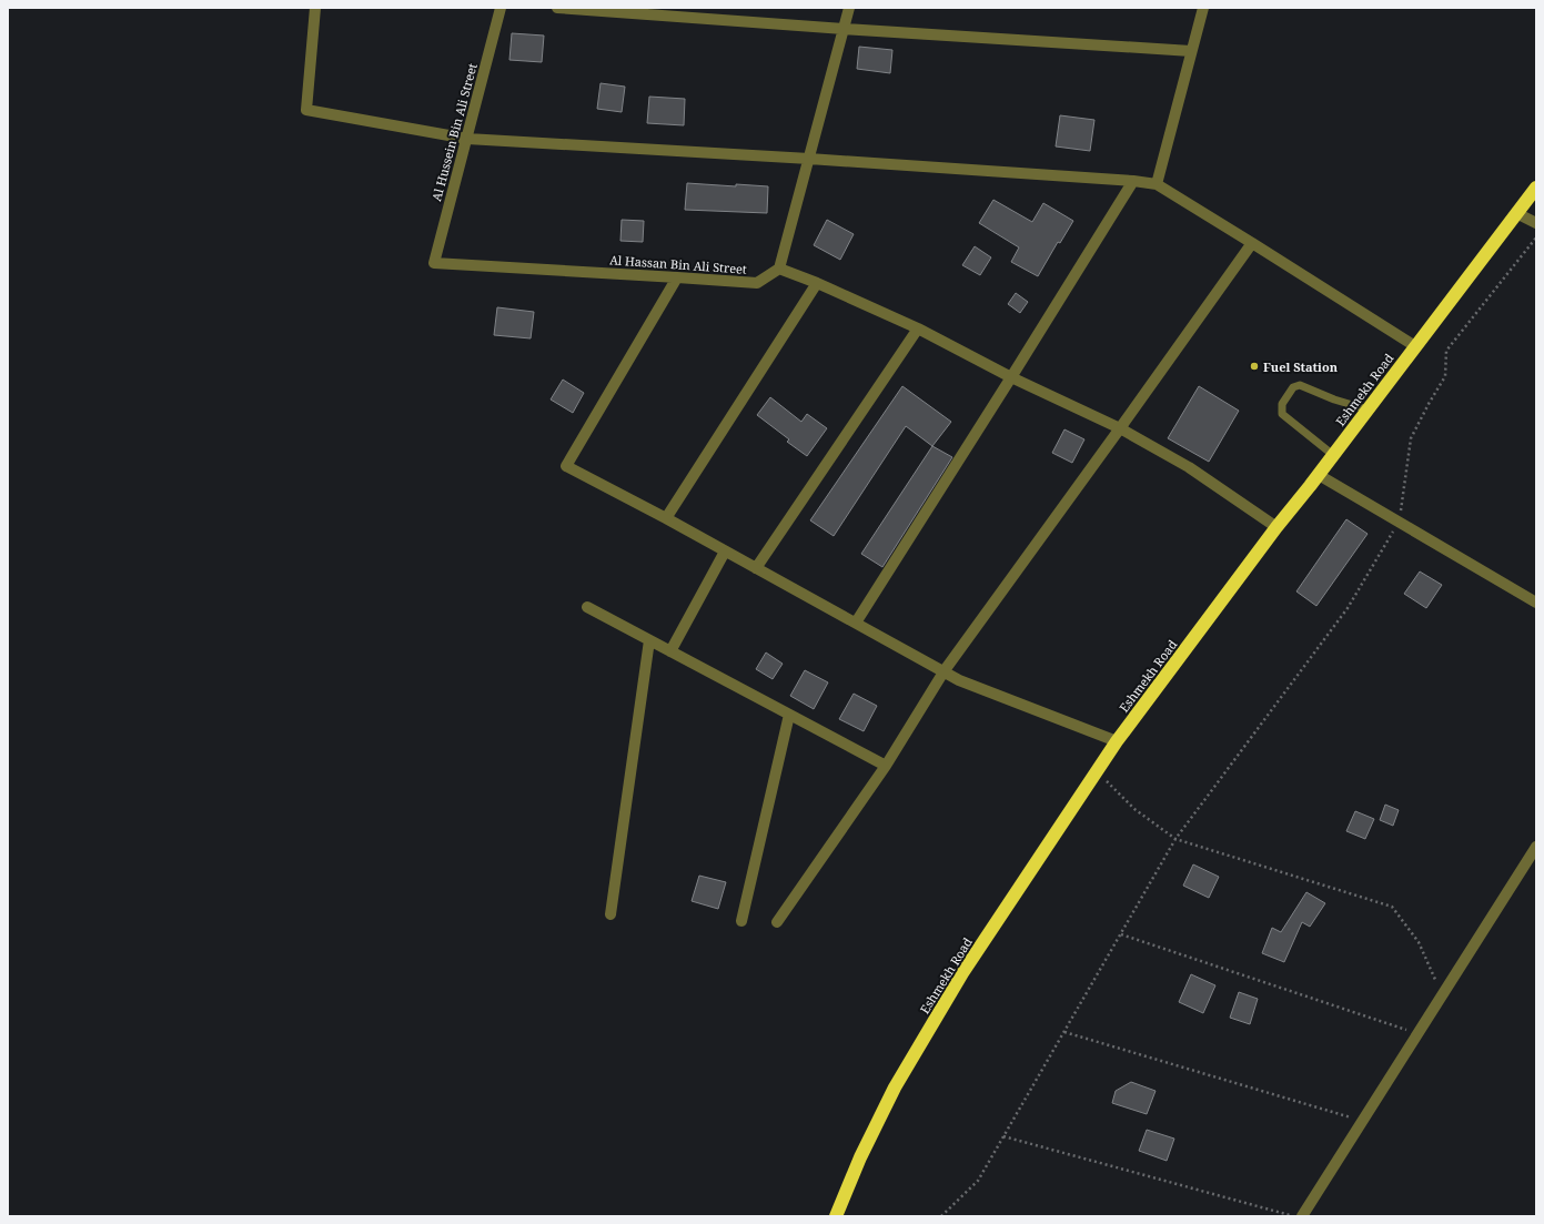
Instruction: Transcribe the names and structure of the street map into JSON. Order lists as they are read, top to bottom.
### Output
{
  "streets": {
    "highway": ["Eshmekh Road"],
    "street": ["Al Hussein Bin Ali Street", "Al Hassan Bin Ali Street"]
  },
  "crossings": [
    ["Al Hussein Bin Ali Street", "Al Hassan Bin Ali Street"]
  ],
  "places": ["Fuel Station"]
}
